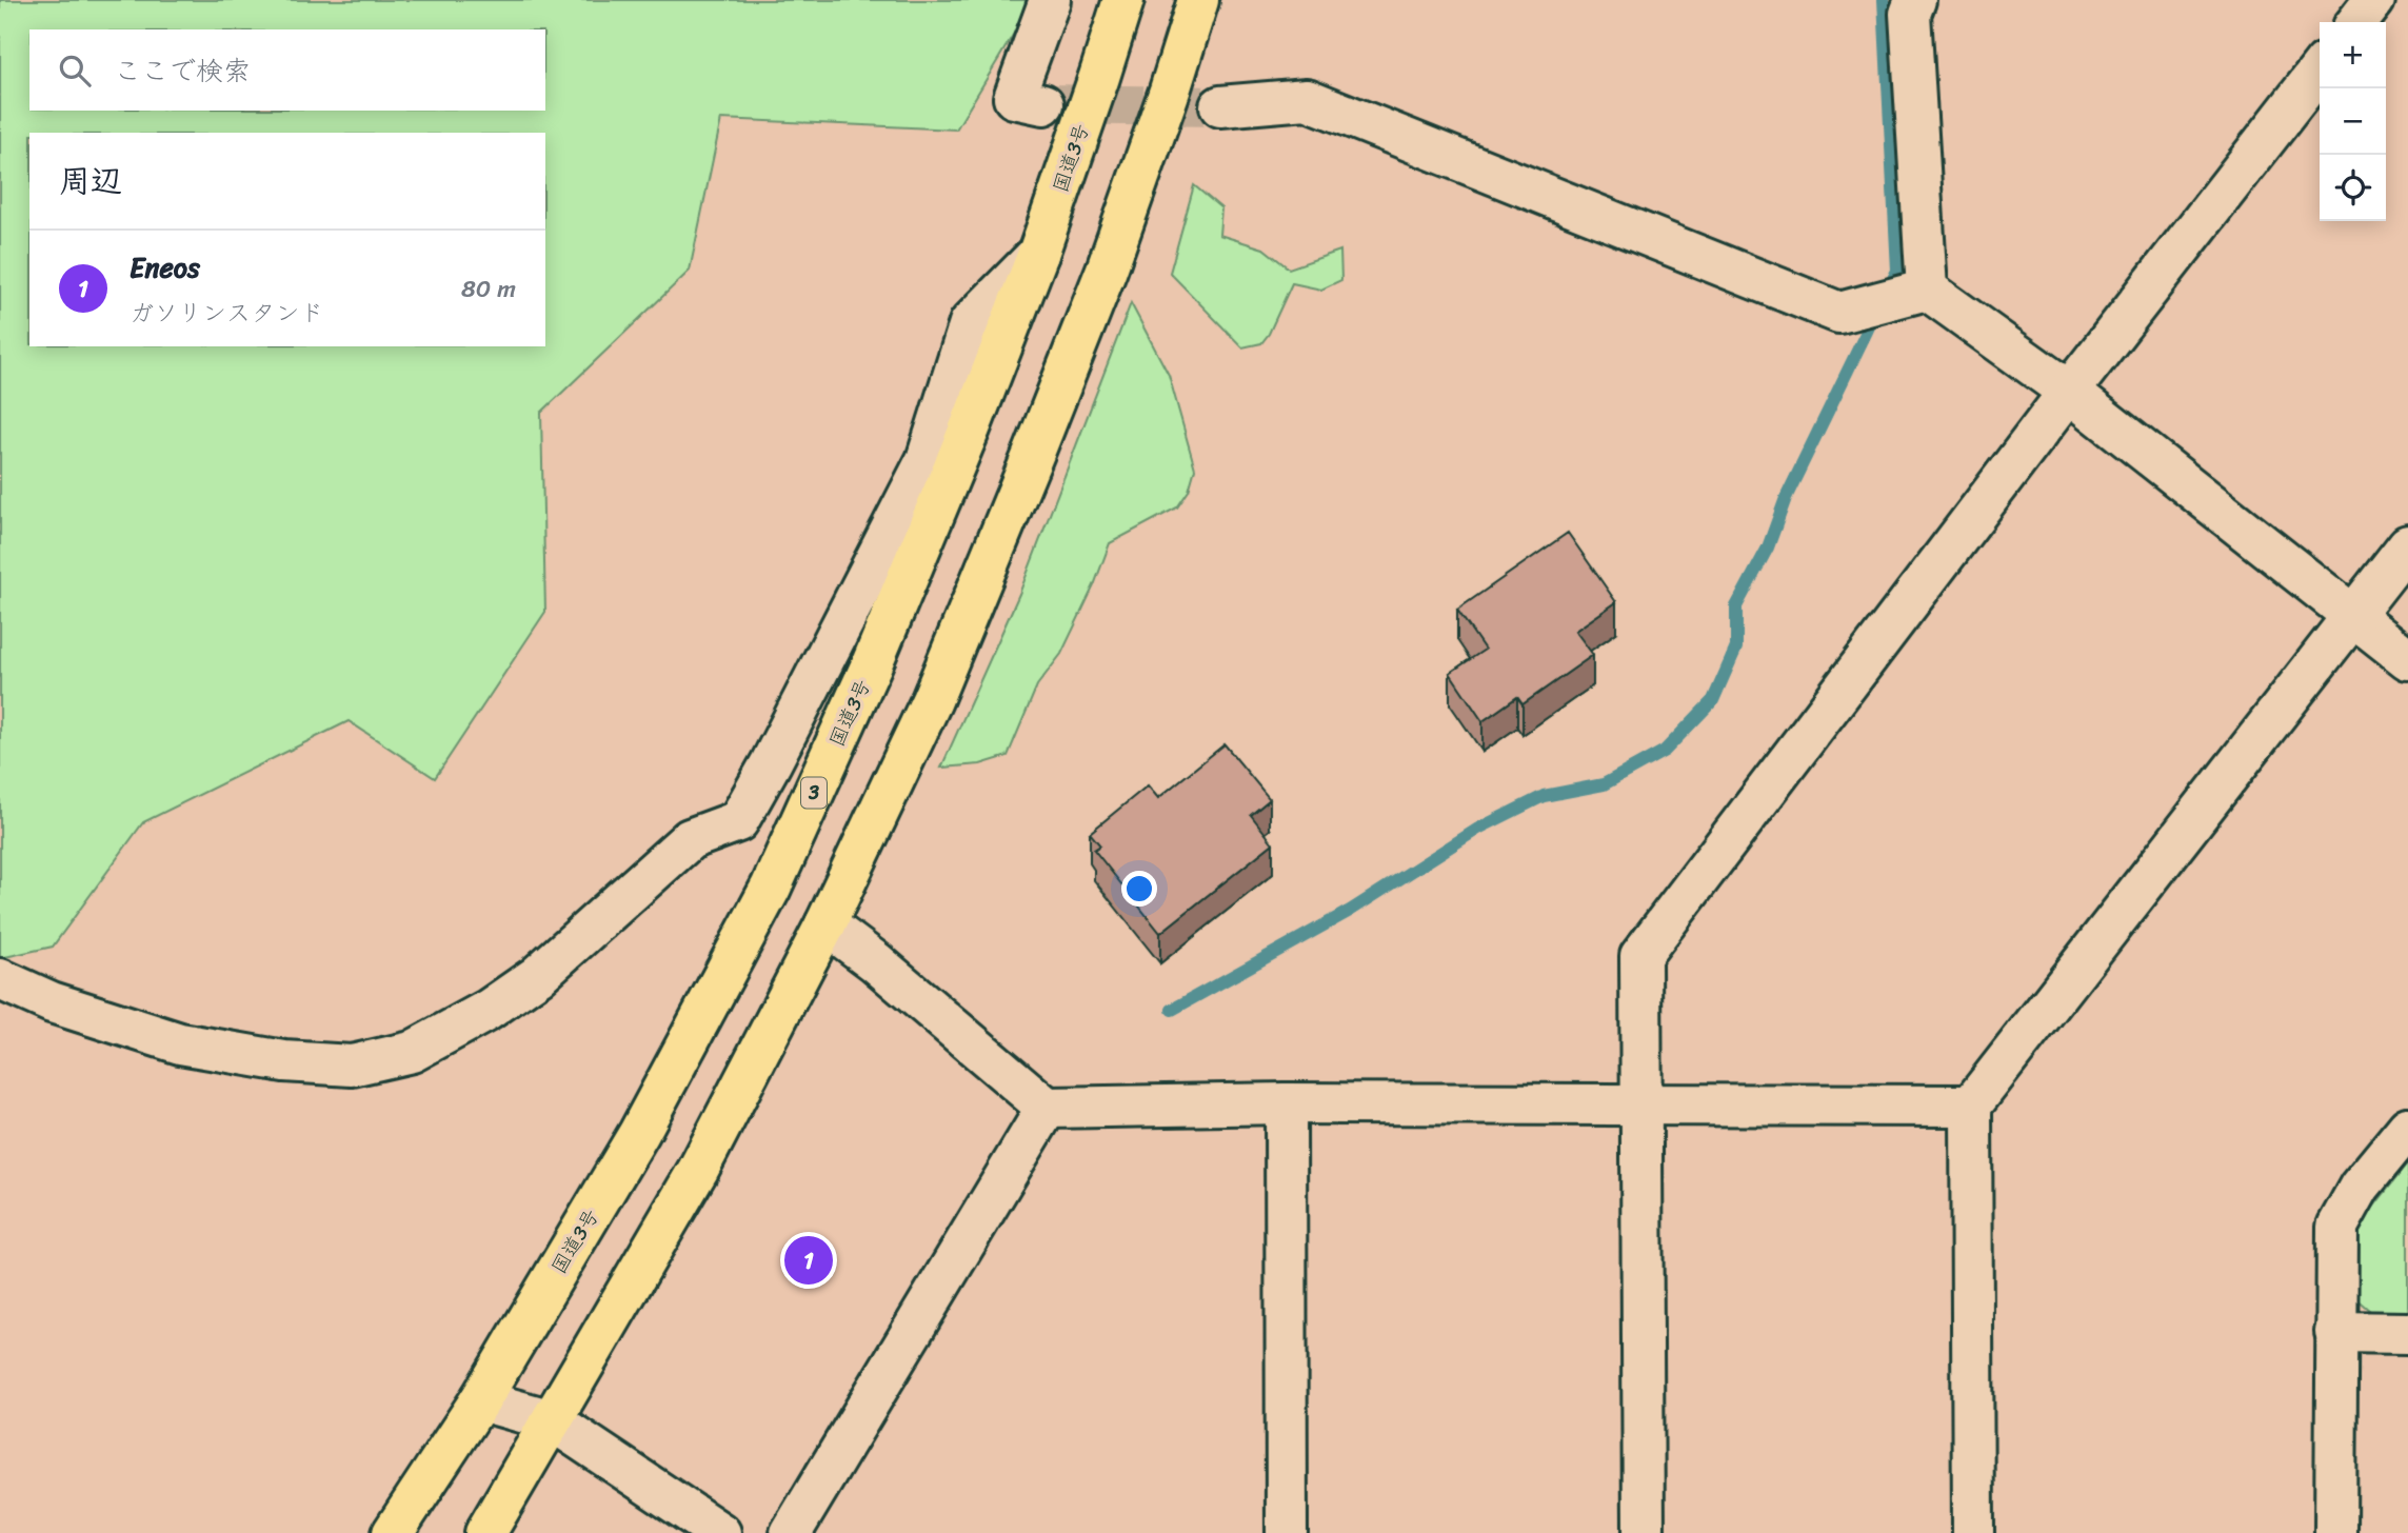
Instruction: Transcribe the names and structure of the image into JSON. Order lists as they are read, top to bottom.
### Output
{
  "streets": {
    "highway": ["国道3号", "3"]
  },
  "page": {
    "map_buttons": ["+", "−"],
    "search": "ここで検索",
    "heading": "周辺",
    "list": [
      {
        "mark": "1",
        "name": "Eneos",
        "note": "ガソリンスタンド",
        "value": "80 m"
      }
    ],
    "pins": "1"
  }
}
